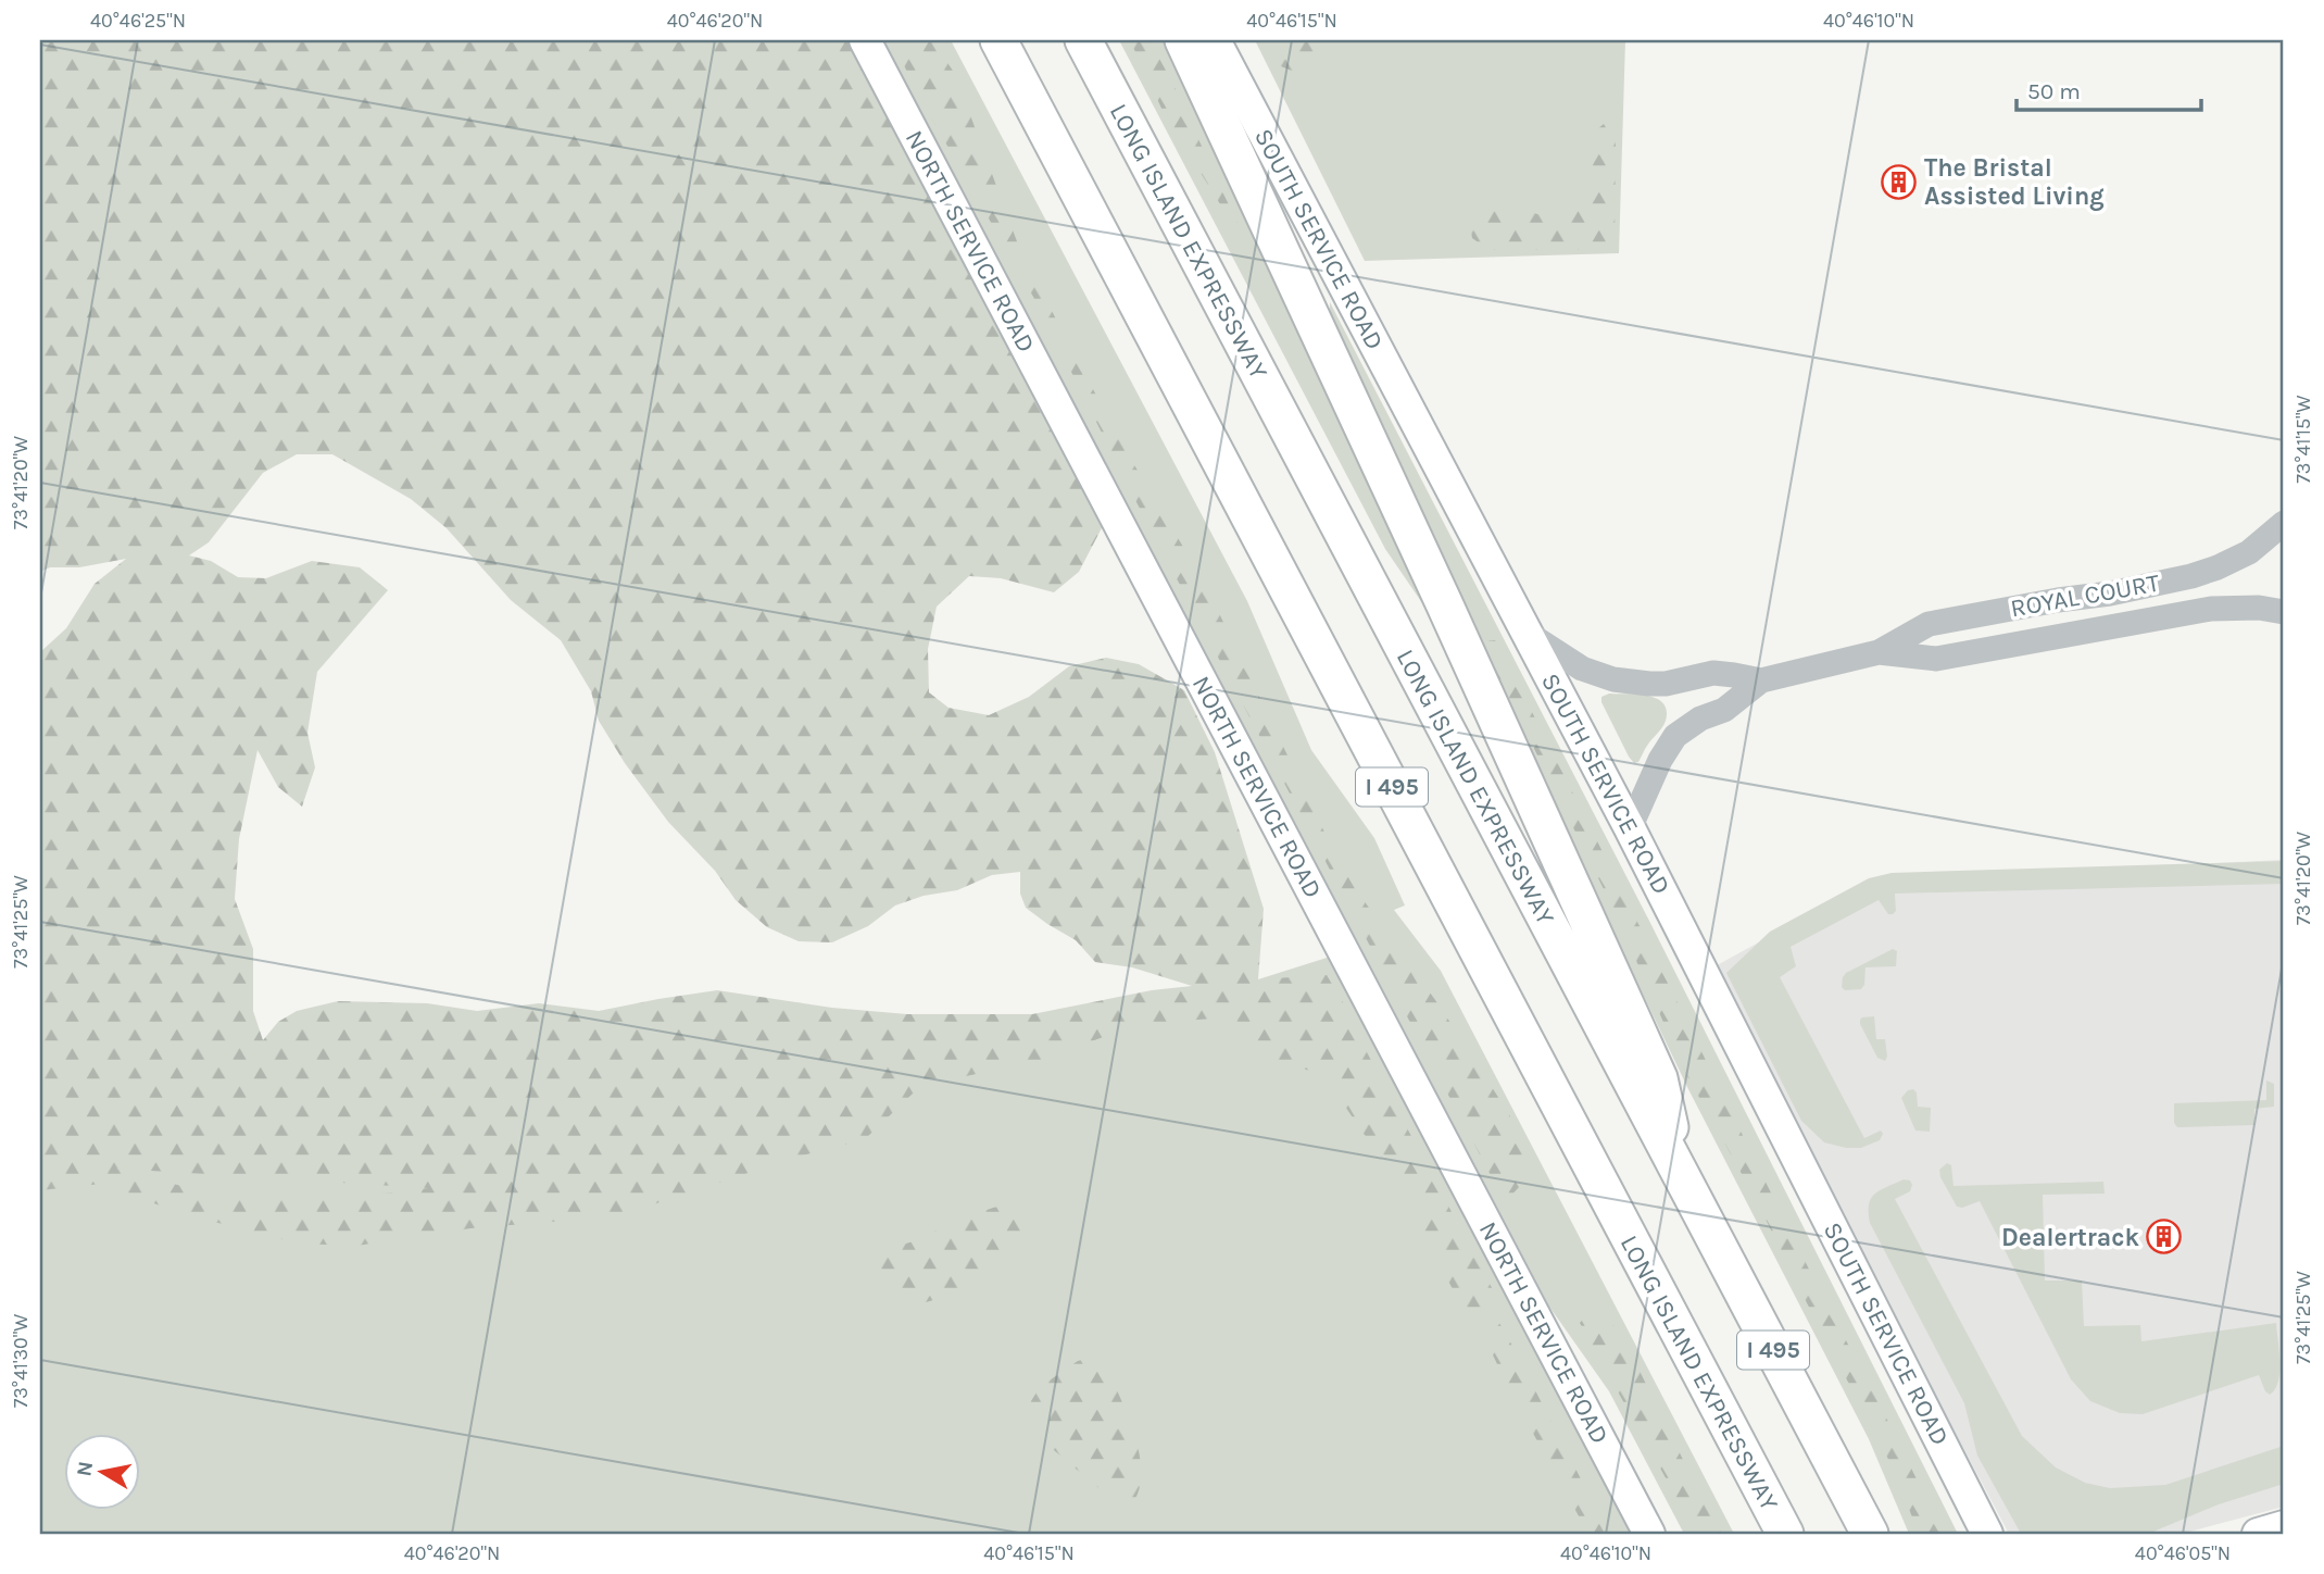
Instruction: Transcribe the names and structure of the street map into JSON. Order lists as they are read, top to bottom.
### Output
{
  "streets": {
    "highway": ["LONG ISLAND EXPRESSWAY", "I 495"],
    "main road": ["SOUTH SERVICE ROAD", "NORTH SERVICE ROAD"],
    "street": ["ROYAL COURT"]
  },
  "places": {
    "building": ["The Bristal Assisted Living", "Dealertrack"]
  },
  "scale_bar": "50 m",
  "north": "left",
  "coordinates": [
    "40°46'25\"N",
    "40°46'20\"N",
    "40°46'15\"N",
    "40°46'10\"N",
    "73°41'15\"W",
    "73°41'20\"W",
    "73°41'25\"W",
    "73°41'30\"W",
    "40°46'05\"N"
  ]
}
